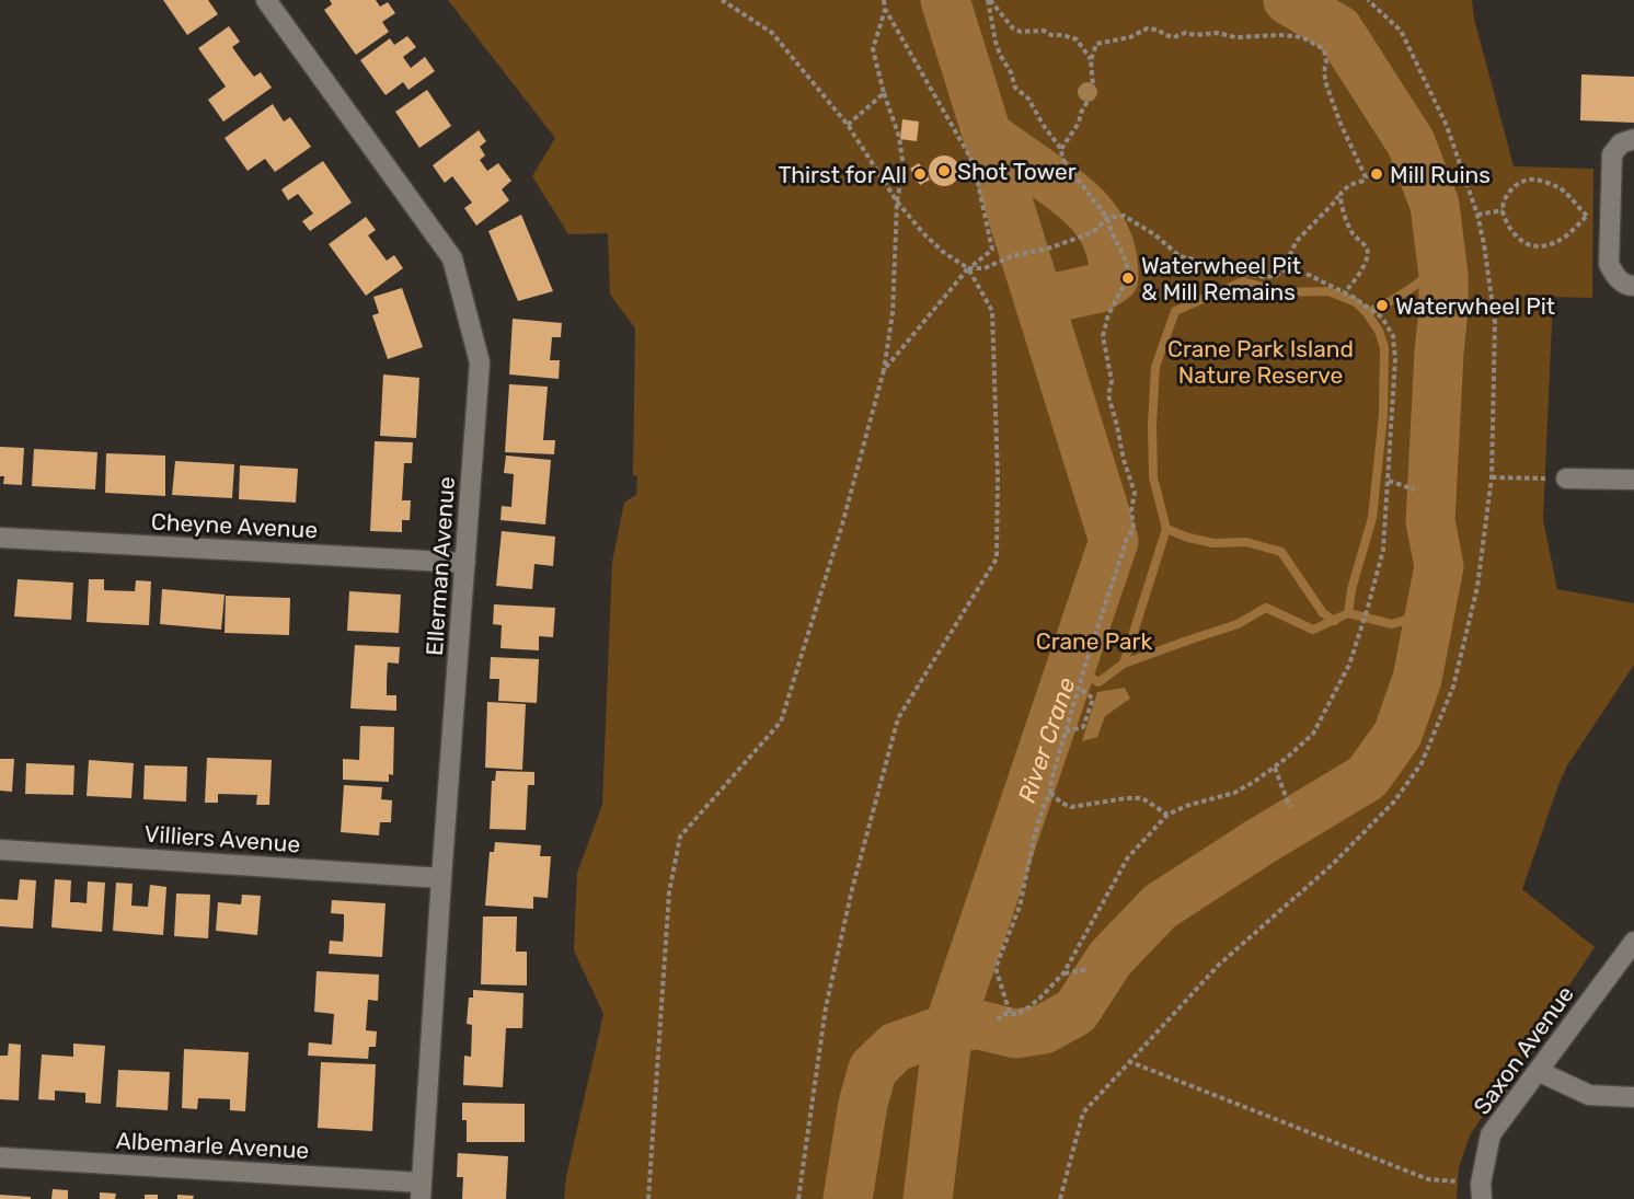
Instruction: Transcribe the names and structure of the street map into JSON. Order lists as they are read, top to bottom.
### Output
{
  "streets": {
    "street": [
      "Cheyne Avenue",
      "Ellerman Avenue",
      "Villiers Avenue",
      "Saxon Avenue",
      "Albemarle Avenue"
    ]
  },
  "crossings": [
    ["Cheyne Avenue", "Ellerman Avenue"],
    ["Ellerman Avenue", "Villiers Avenue"],
    ["Ellerman Avenue", "Albemarle Avenue"]
  ],
  "water": ["River Crane"],
  "parks": ["Crane Park Island Nature Reserve", "Crane Park"],
  "places": [
    "Shot Tower",
    "Thirst for All",
    "Mill Ruins",
    "Waterwheel Pit & Mill Remains",
    "Waterwheel Pit"
  ]
}
